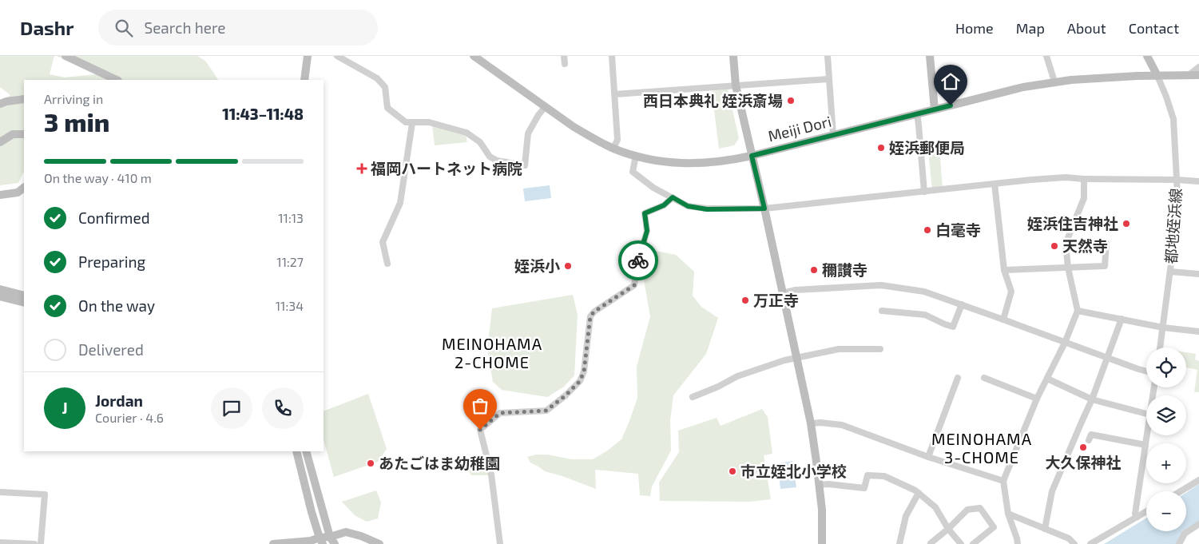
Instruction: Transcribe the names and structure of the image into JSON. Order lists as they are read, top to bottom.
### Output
{
  "streets": {
    "street": ["Meiji Dori", "都地姪浜線"]
  },
  "crossings": [
    ["Meiji Dori", "都地姪浜線"]
  ],
  "districts": ["MEINOHAMA 2-CHOME", "MEINOHAMA 3-CHOME"],
  "places": {
    "other": [
      "西日本典礼 姪浜斎場",
      "姪浜郵便局",
      "姪浜住吉神社",
      "白毫寺",
      "天然寺",
      "姪浜小",
      "穪讃寺",
      "万正寺",
      "大久保神社",
      "あたごはま幼稚園",
      "市立姪北小学校"
    ],
    "health": ["福岡ハートネット病院"]
  },
  "page": {
    "header": "Dashr",
    "search": "Search here",
    "nav": [
      "Home",
      "Map",
      "About",
      "Contact"
    ],
    "heading": ["3 min", "Arriving in", "11:43–11:48"],
    "panel": ["Jordan", "Courier · 4.6"],
    "bar": "On the way · 410 m",
    "list": [
      ["Confirmed", "11:13"],
      ["Preparing", "11:27"],
      ["On the way", "11:34"],
      "Delivered"
    ],
    "map_buttons": ["+", "−"],
    "round": "J"
  }
}
